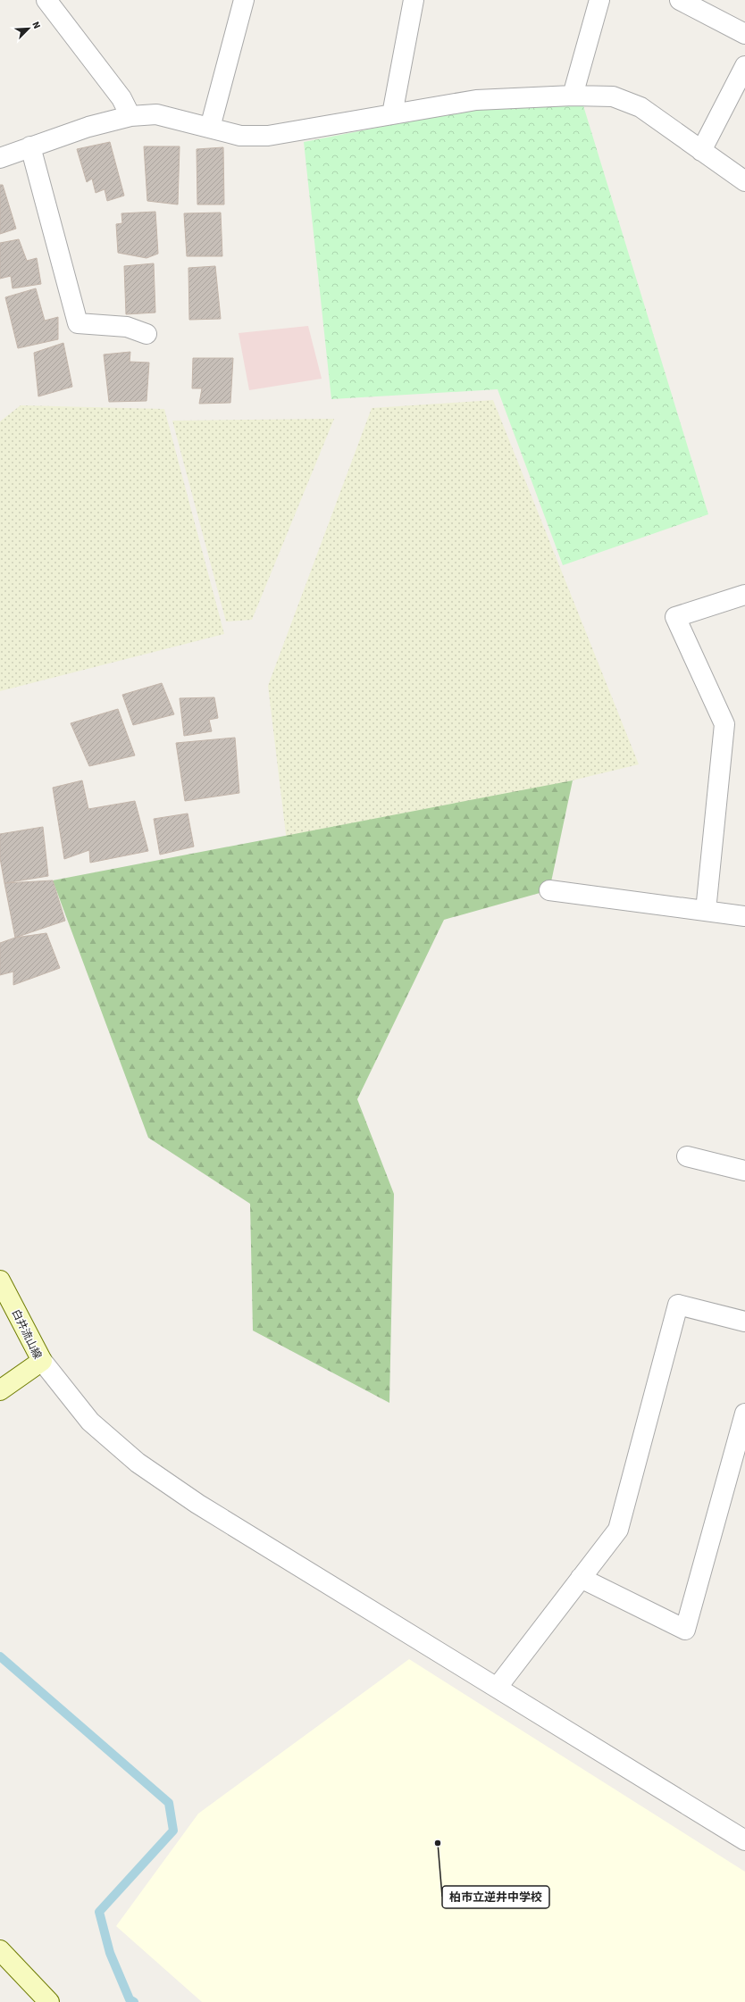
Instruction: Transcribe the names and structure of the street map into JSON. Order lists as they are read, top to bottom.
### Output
{
  "streets": {
    "main road": ["白井流山線"]
  },
  "places": ["柏市立逆井中学校"],
  "north": "top right"
}
